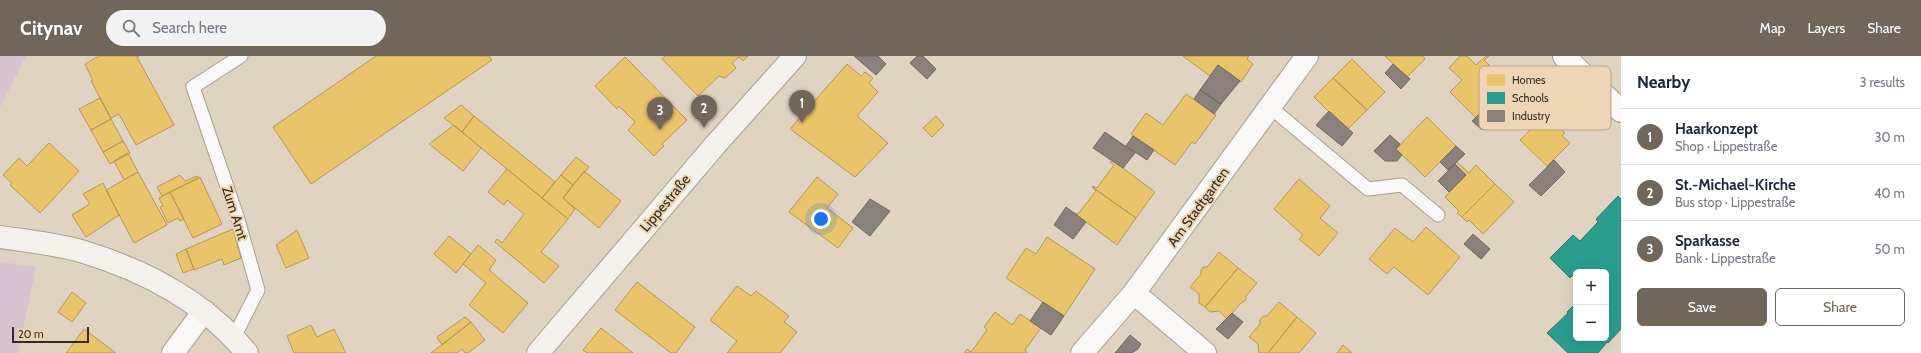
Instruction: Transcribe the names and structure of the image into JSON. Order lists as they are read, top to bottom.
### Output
{
  "streets": {
    "main road": ["Lippestraße"],
    "street": ["Am Stadtgarten"],
    "lane": ["Zum Amt"]
  },
  "legend": ["Homes", "Schools", "Industry"],
  "scale_bar": "20 m",
  "page": {
    "header": "Citynav",
    "search": "Search here",
    "nav": ["Map", "Layers", "Share"],
    "heading": ["Nearby", "3 results"],
    "pins": ["1", "2", "3"],
    "list": [
      {
        "mark": "1",
        "name": "Haarkonzept",
        "note": "Shop · Lippestraße",
        "value": "30 m"
      },
      {
        "mark": "2",
        "name": "St.-Michael-Kirche",
        "note": "Bus stop · Lippestraße",
        "value": "40 m"
      },
      {
        "mark": "3",
        "name": "Sparkasse",
        "note": "Bank · Lippestraße",
        "value": "50 m"
      }
    ],
    "map_buttons": ["+", "−"],
    "buttons": ["Save", "Share"],
    "scale": "20 m"
  }
}
